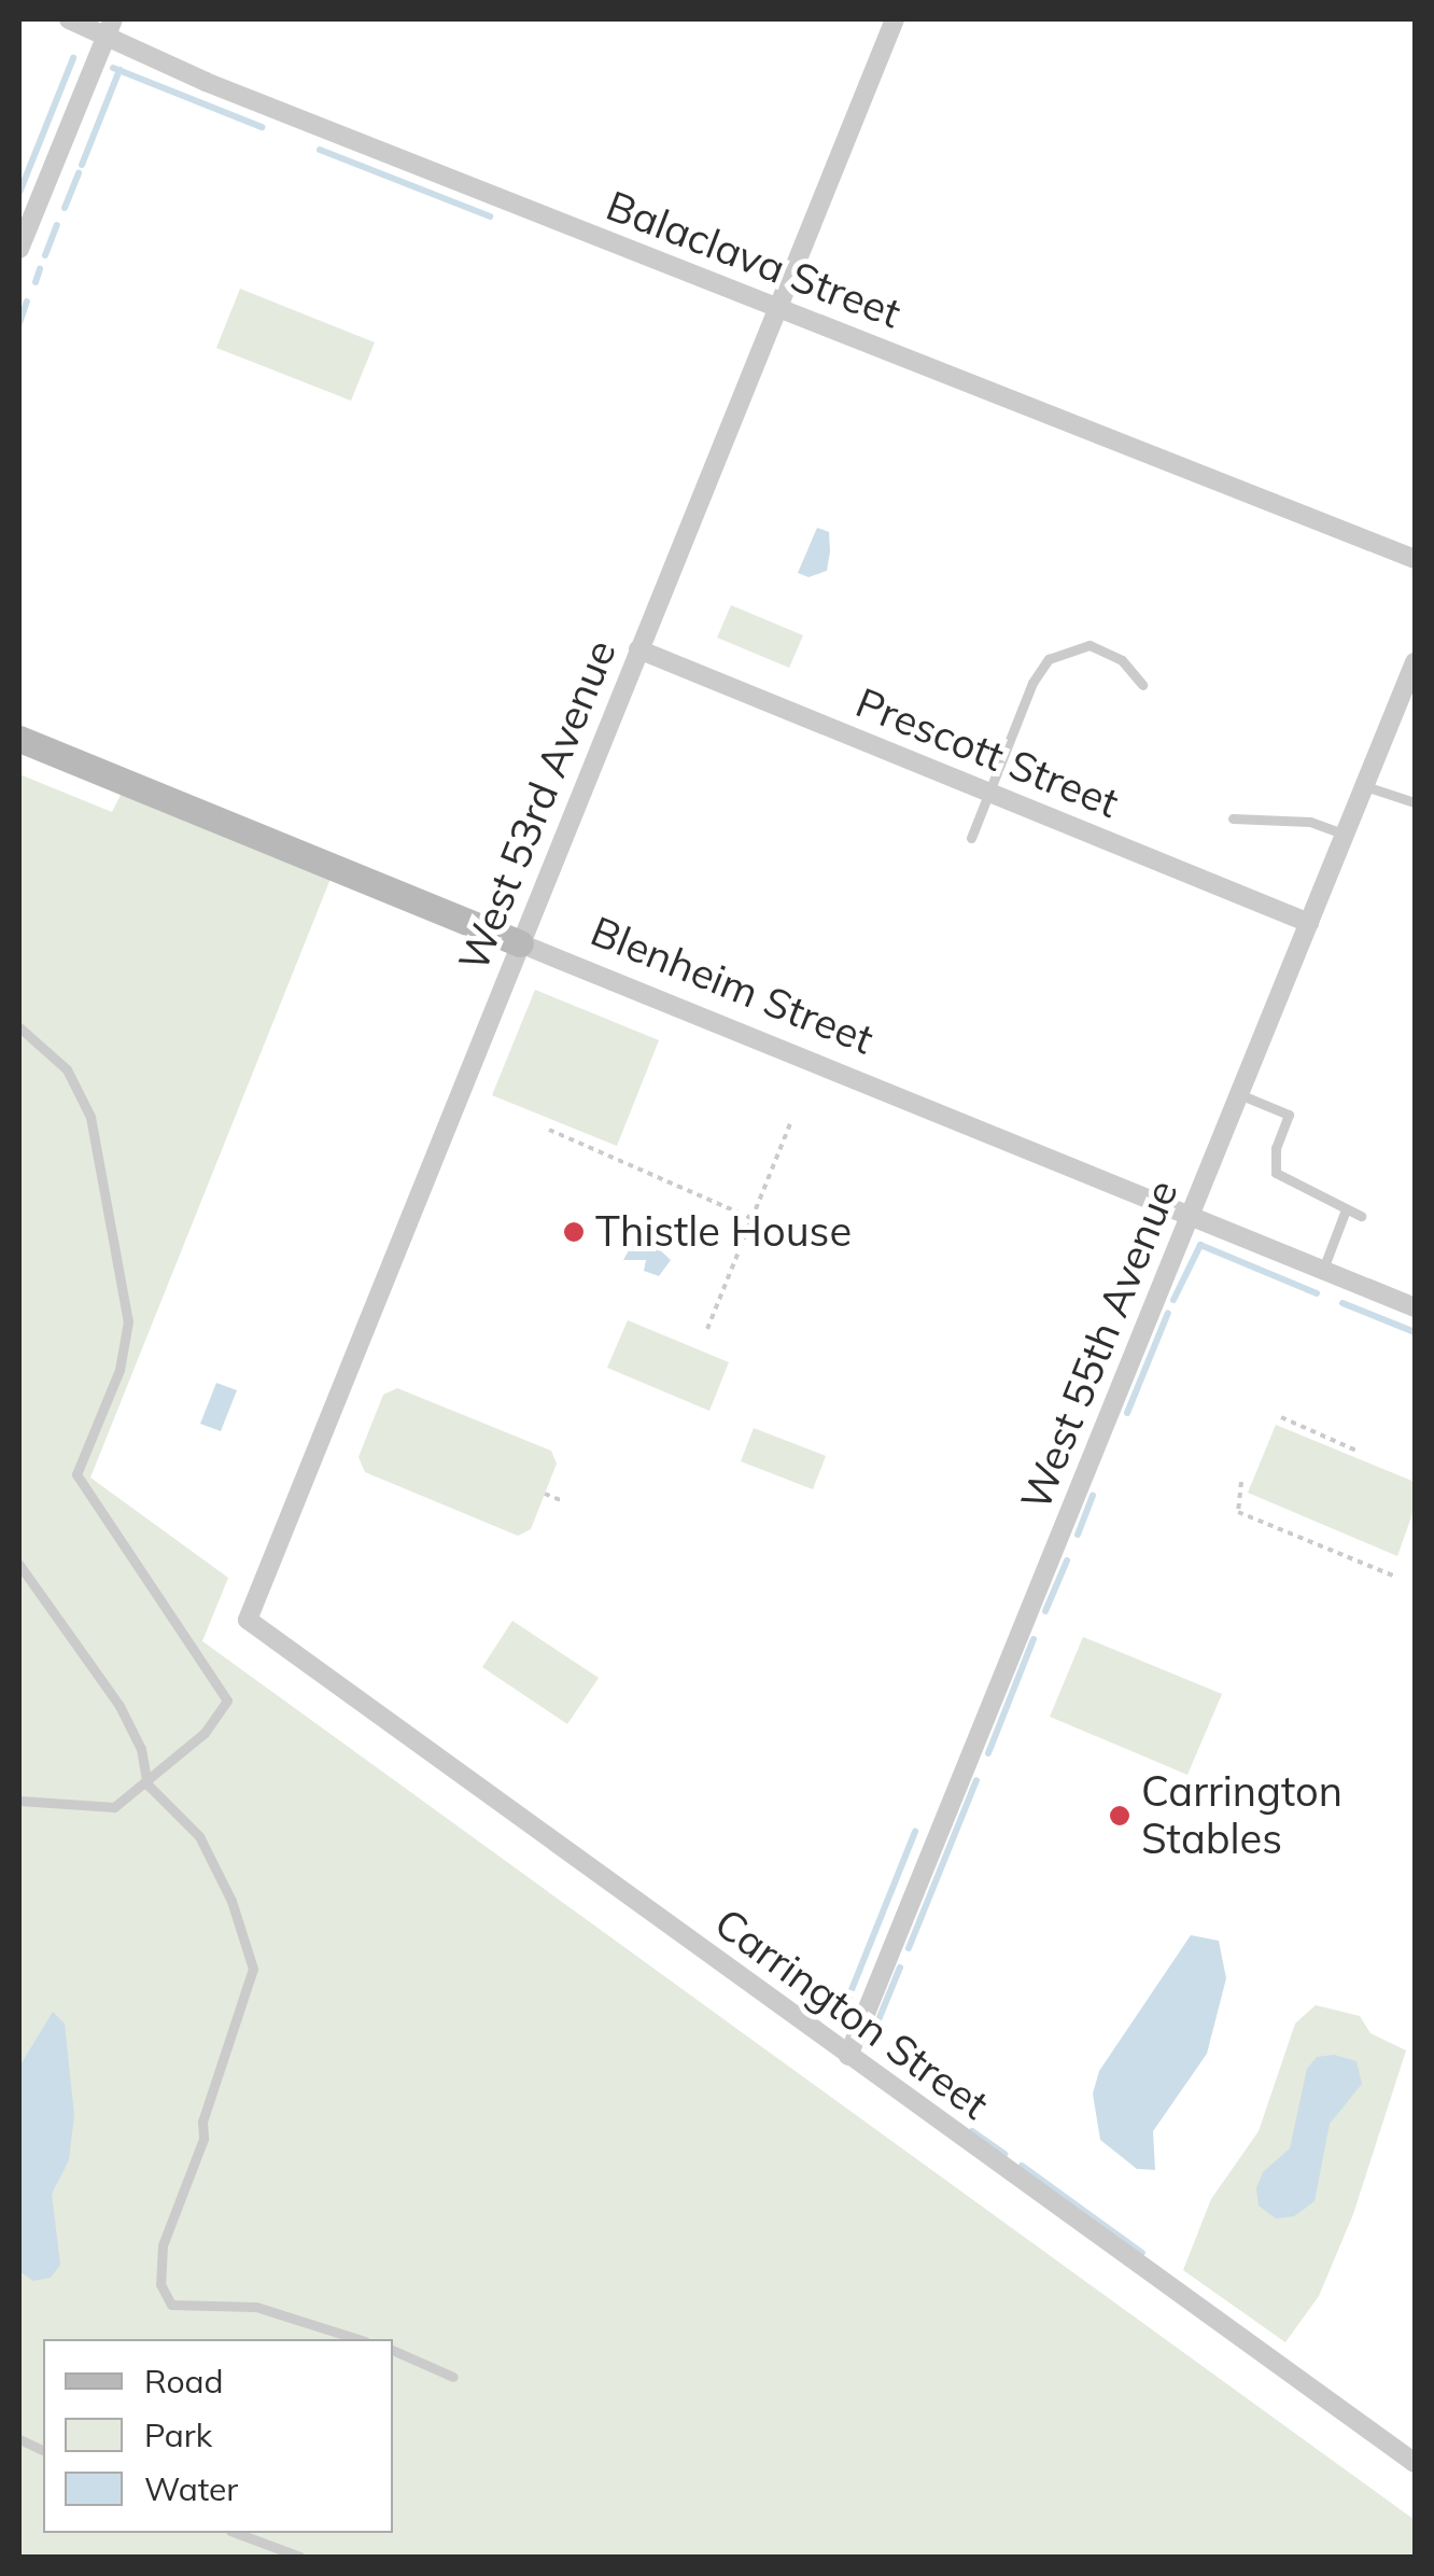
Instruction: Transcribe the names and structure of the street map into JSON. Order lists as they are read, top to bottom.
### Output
{
  "streets": {
    "street": [
      "Balaclava Street",
      "Prescott Street",
      "West 53rd Avenue",
      "Blenheim Street",
      "West 55th Avenue",
      "Carrington Street"
    ]
  },
  "crossings": [
    ["Balaclava Street", "West 53rd Avenue"],
    ["Prescott Street", "West 53rd Avenue"],
    ["Prescott Street", "West 55th Avenue"],
    ["West 53rd Avenue", "Blenheim Street"],
    ["West 53rd Avenue", "Carrington Street"],
    ["Blenheim Street", "West 55th Avenue"],
    ["West 55th Avenue", "Carrington Street"]
  ],
  "places": ["Thistle House", "Carrington Stables"],
  "legend": ["Road", "Park", "Water"]
}
